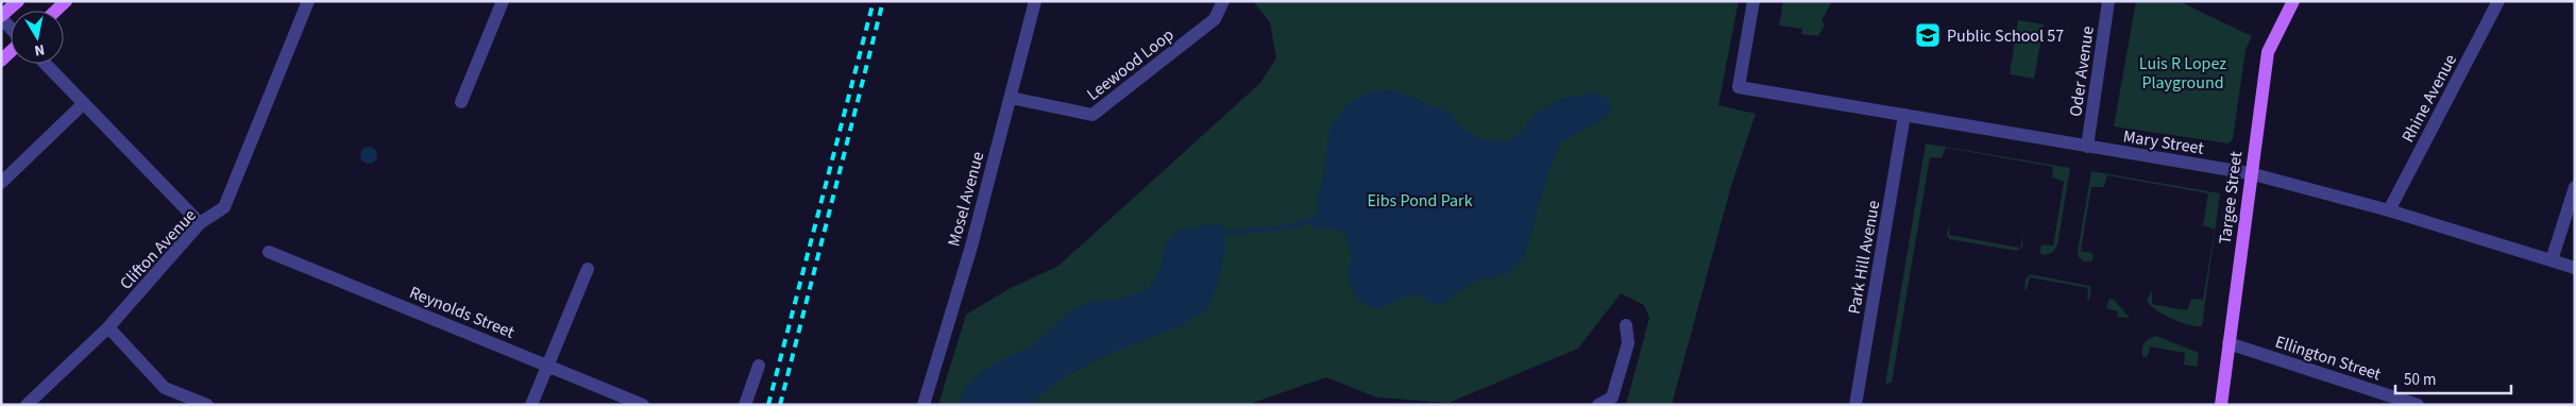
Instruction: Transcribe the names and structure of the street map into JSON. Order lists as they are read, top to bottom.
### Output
{
  "streets": {
    "main road": ["Targee Street"],
    "street": [
      "Leewood Loop",
      "Oder Avenue",
      "Rhine Avenue",
      "Mary Street",
      "Mosel Avenue",
      "Clifton Avenue",
      "Park Hill Avenue",
      "Reynolds Street",
      "Ellington Street"
    ]
  },
  "crossings": [
    ["Leewood Loop", "Mosel Avenue"],
    ["Oder Avenue", "Mary Street"],
    ["Rhine Avenue", "Mary Street"],
    ["Mary Street", "Targee Street"],
    ["Mary Street", "Park Hill Avenue"],
    ["Targee Street", "Ellington Street"]
  ],
  "parks": ["Luis R Lopez Playground", "Eibs Pond Park"],
  "places": {
    "school or university": ["Public School 57"]
  },
  "scale_bar": "50 m",
  "north": "bottom"
}
